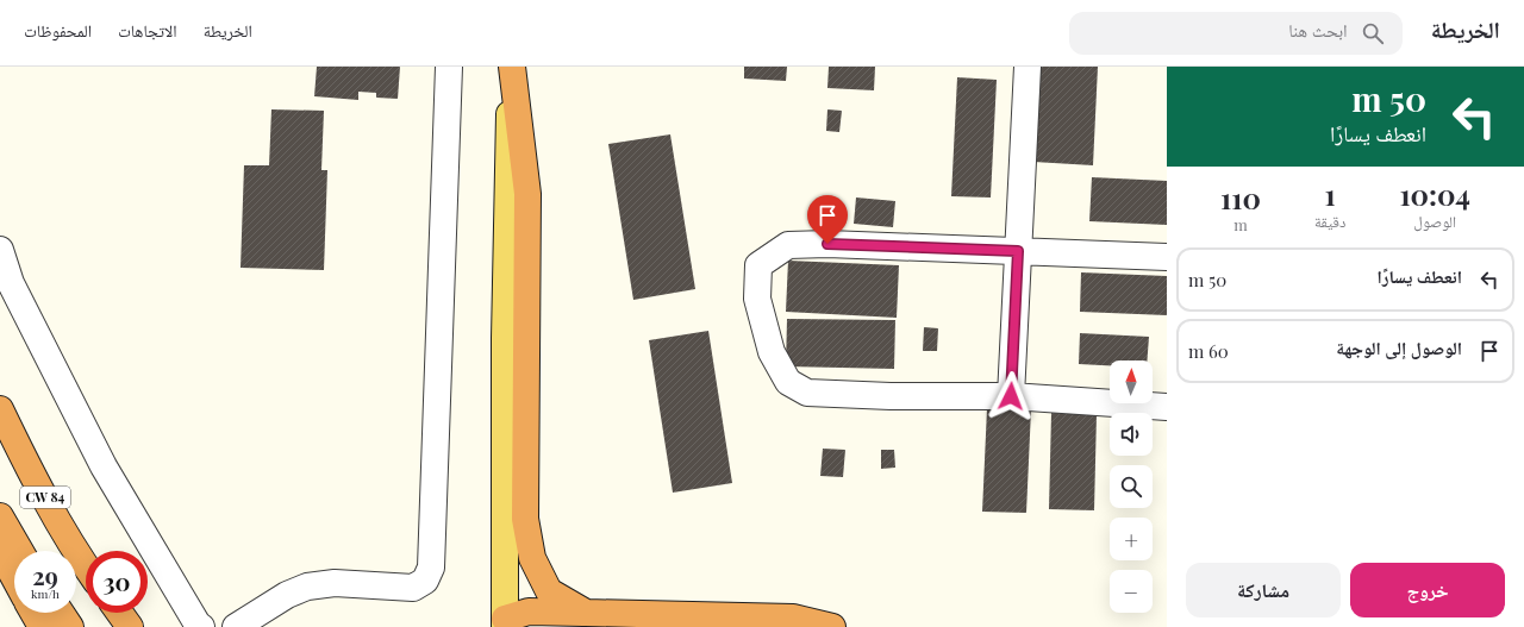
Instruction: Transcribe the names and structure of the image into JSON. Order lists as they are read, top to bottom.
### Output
{
  "streets": {
    "highway": ["CW 84"]
  },
  "north": "top",
  "page": {
    "header": "الخريطة",
    "search": "ابحث هنا",
    "nav": ["الخريطة", "الاتجاهات", "المحفوظات"],
    "turn": ["50 m", "انعطف يسارًا"],
    "eta": [
      "10:04",
      "الوصول",
      "1",
      "دقيقة",
      "110",
      "m"
    ],
    "list": [
      {
        "name": "انعطف يسارًا",
        "value": "50 m"
      },
      {
        "name": "الوصول إلى الوجهة",
        "value": "60 m"
      }
    ],
    "map_buttons": ["+", "−"],
    "speed": "29 km/h",
    "limit": "30",
    "buttons": ["خروج", "مشاركة"]
  }
}
